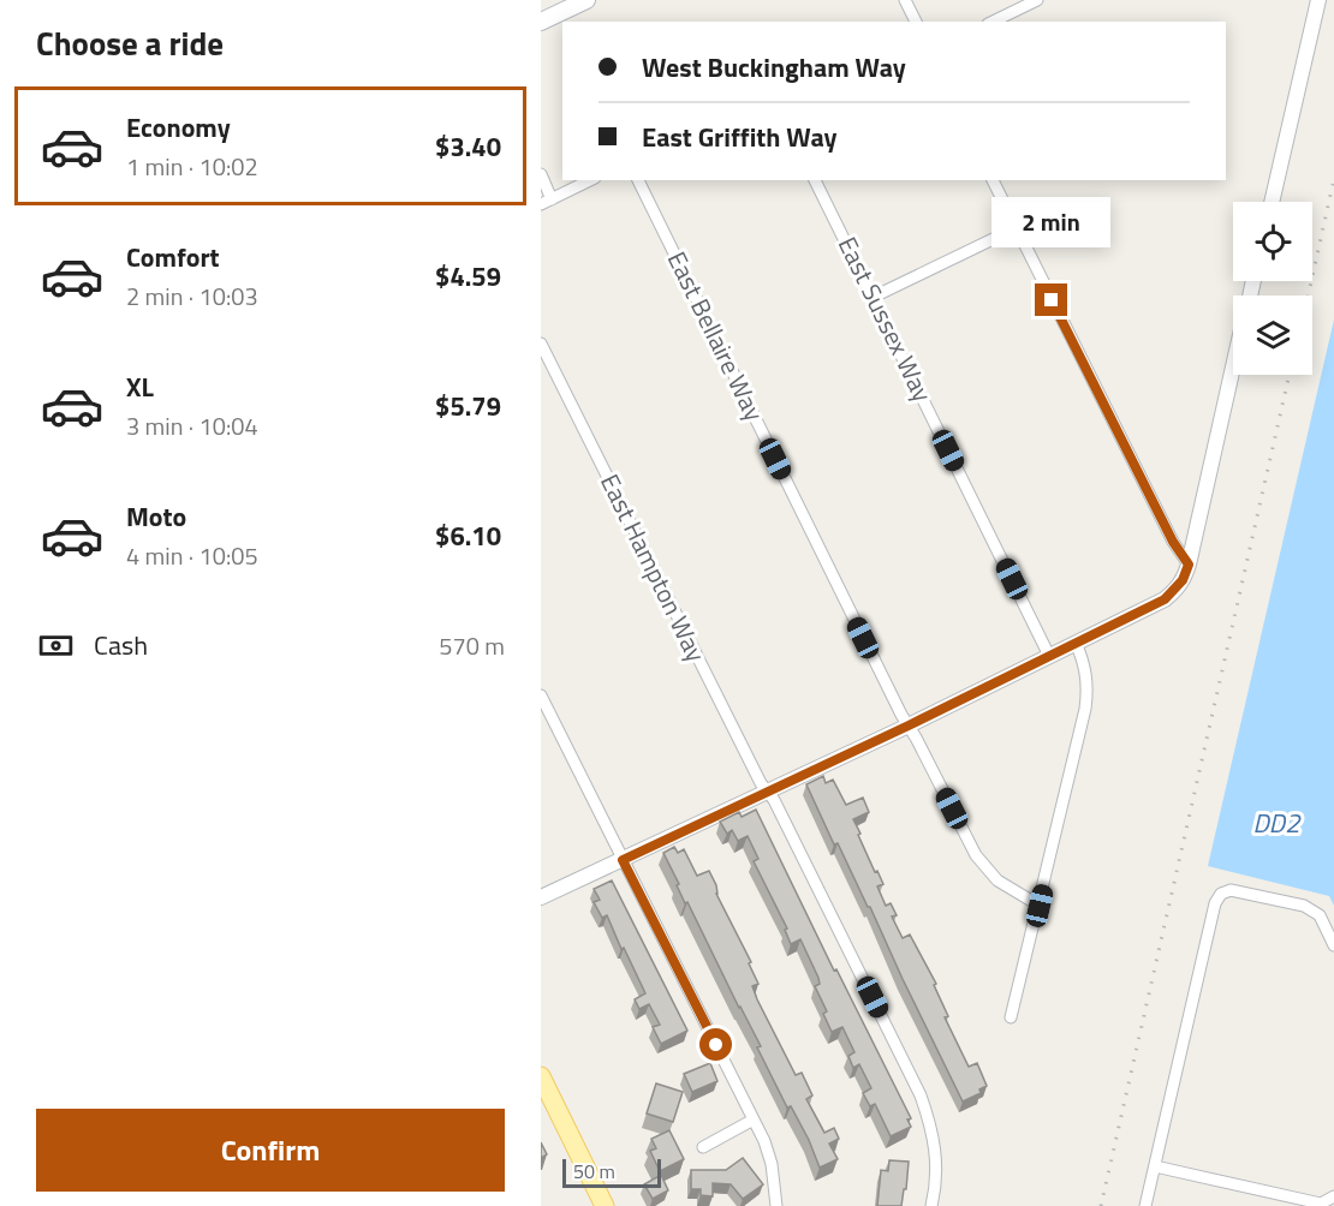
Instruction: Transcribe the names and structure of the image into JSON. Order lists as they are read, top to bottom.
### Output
{
  "streets": {
    "street": ["East Sussex Way", "East Bellaire Way", "East Hampton Way"]
  },
  "water": ["DD2"],
  "scale_bar": "50 m",
  "page": {
    "heading": "Choose a ride",
    "banner": ["West Buckingham Way", "East Griffith Way"],
    "list": [
      {
        "name": "Economy",
        "note": "1 min · 10:02",
        "value": "$3.40"
      },
      {
        "name": "Comfort",
        "note": "2 min · 10:03",
        "value": "$4.59"
      },
      {
        "name": "XL",
        "note": "3 min · 10:04",
        "value": "$5.79"
      },
      {
        "name": "Moto",
        "note": "4 min · 10:05",
        "value": "$6.10"
      }
    ],
    "bubble": "2 min",
    "pay": ["Cash", "570 m"],
    "buttons": "Confirm",
    "scale": "50 m"
  }
}
